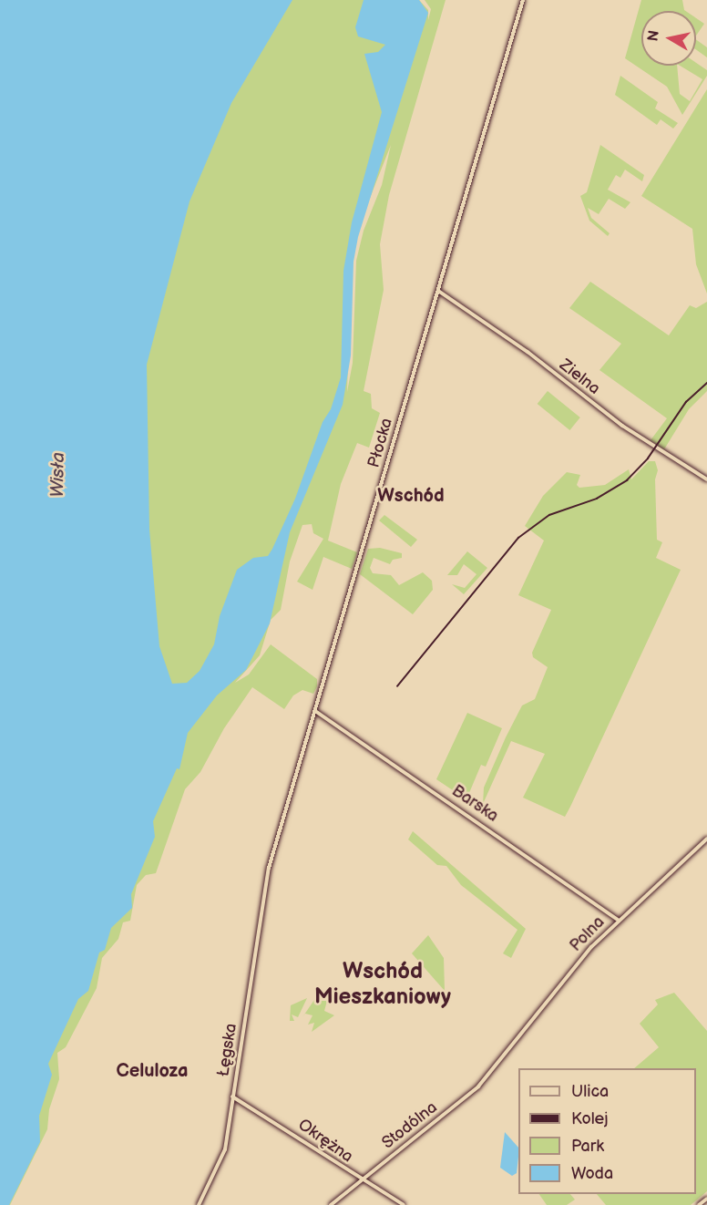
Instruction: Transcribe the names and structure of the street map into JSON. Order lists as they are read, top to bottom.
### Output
{
  "streets": {
    "street": [
      "Zielna",
      "Płocka",
      "Barska",
      "Polna",
      "Łęgska",
      "Stodólna",
      "Okrężna"
    ]
  },
  "crossings": [
    ["Zielna", "Płocka"],
    ["Płocka", "Barska"],
    ["Płocka", "Łęgska"],
    ["Barska", "Polna"],
    ["Polna", "Stodólna"],
    ["Łęgska", "Okrężna"],
    ["Stodólna", "Okrężna"]
  ],
  "districts": ["Wschód", "Wschód Mieszkaniowy", "Celuloza"],
  "water": ["Wisła"],
  "legend": [
    "Ulica",
    "Kolej",
    "Park",
    "Woda"
  ],
  "north": "left"
}
